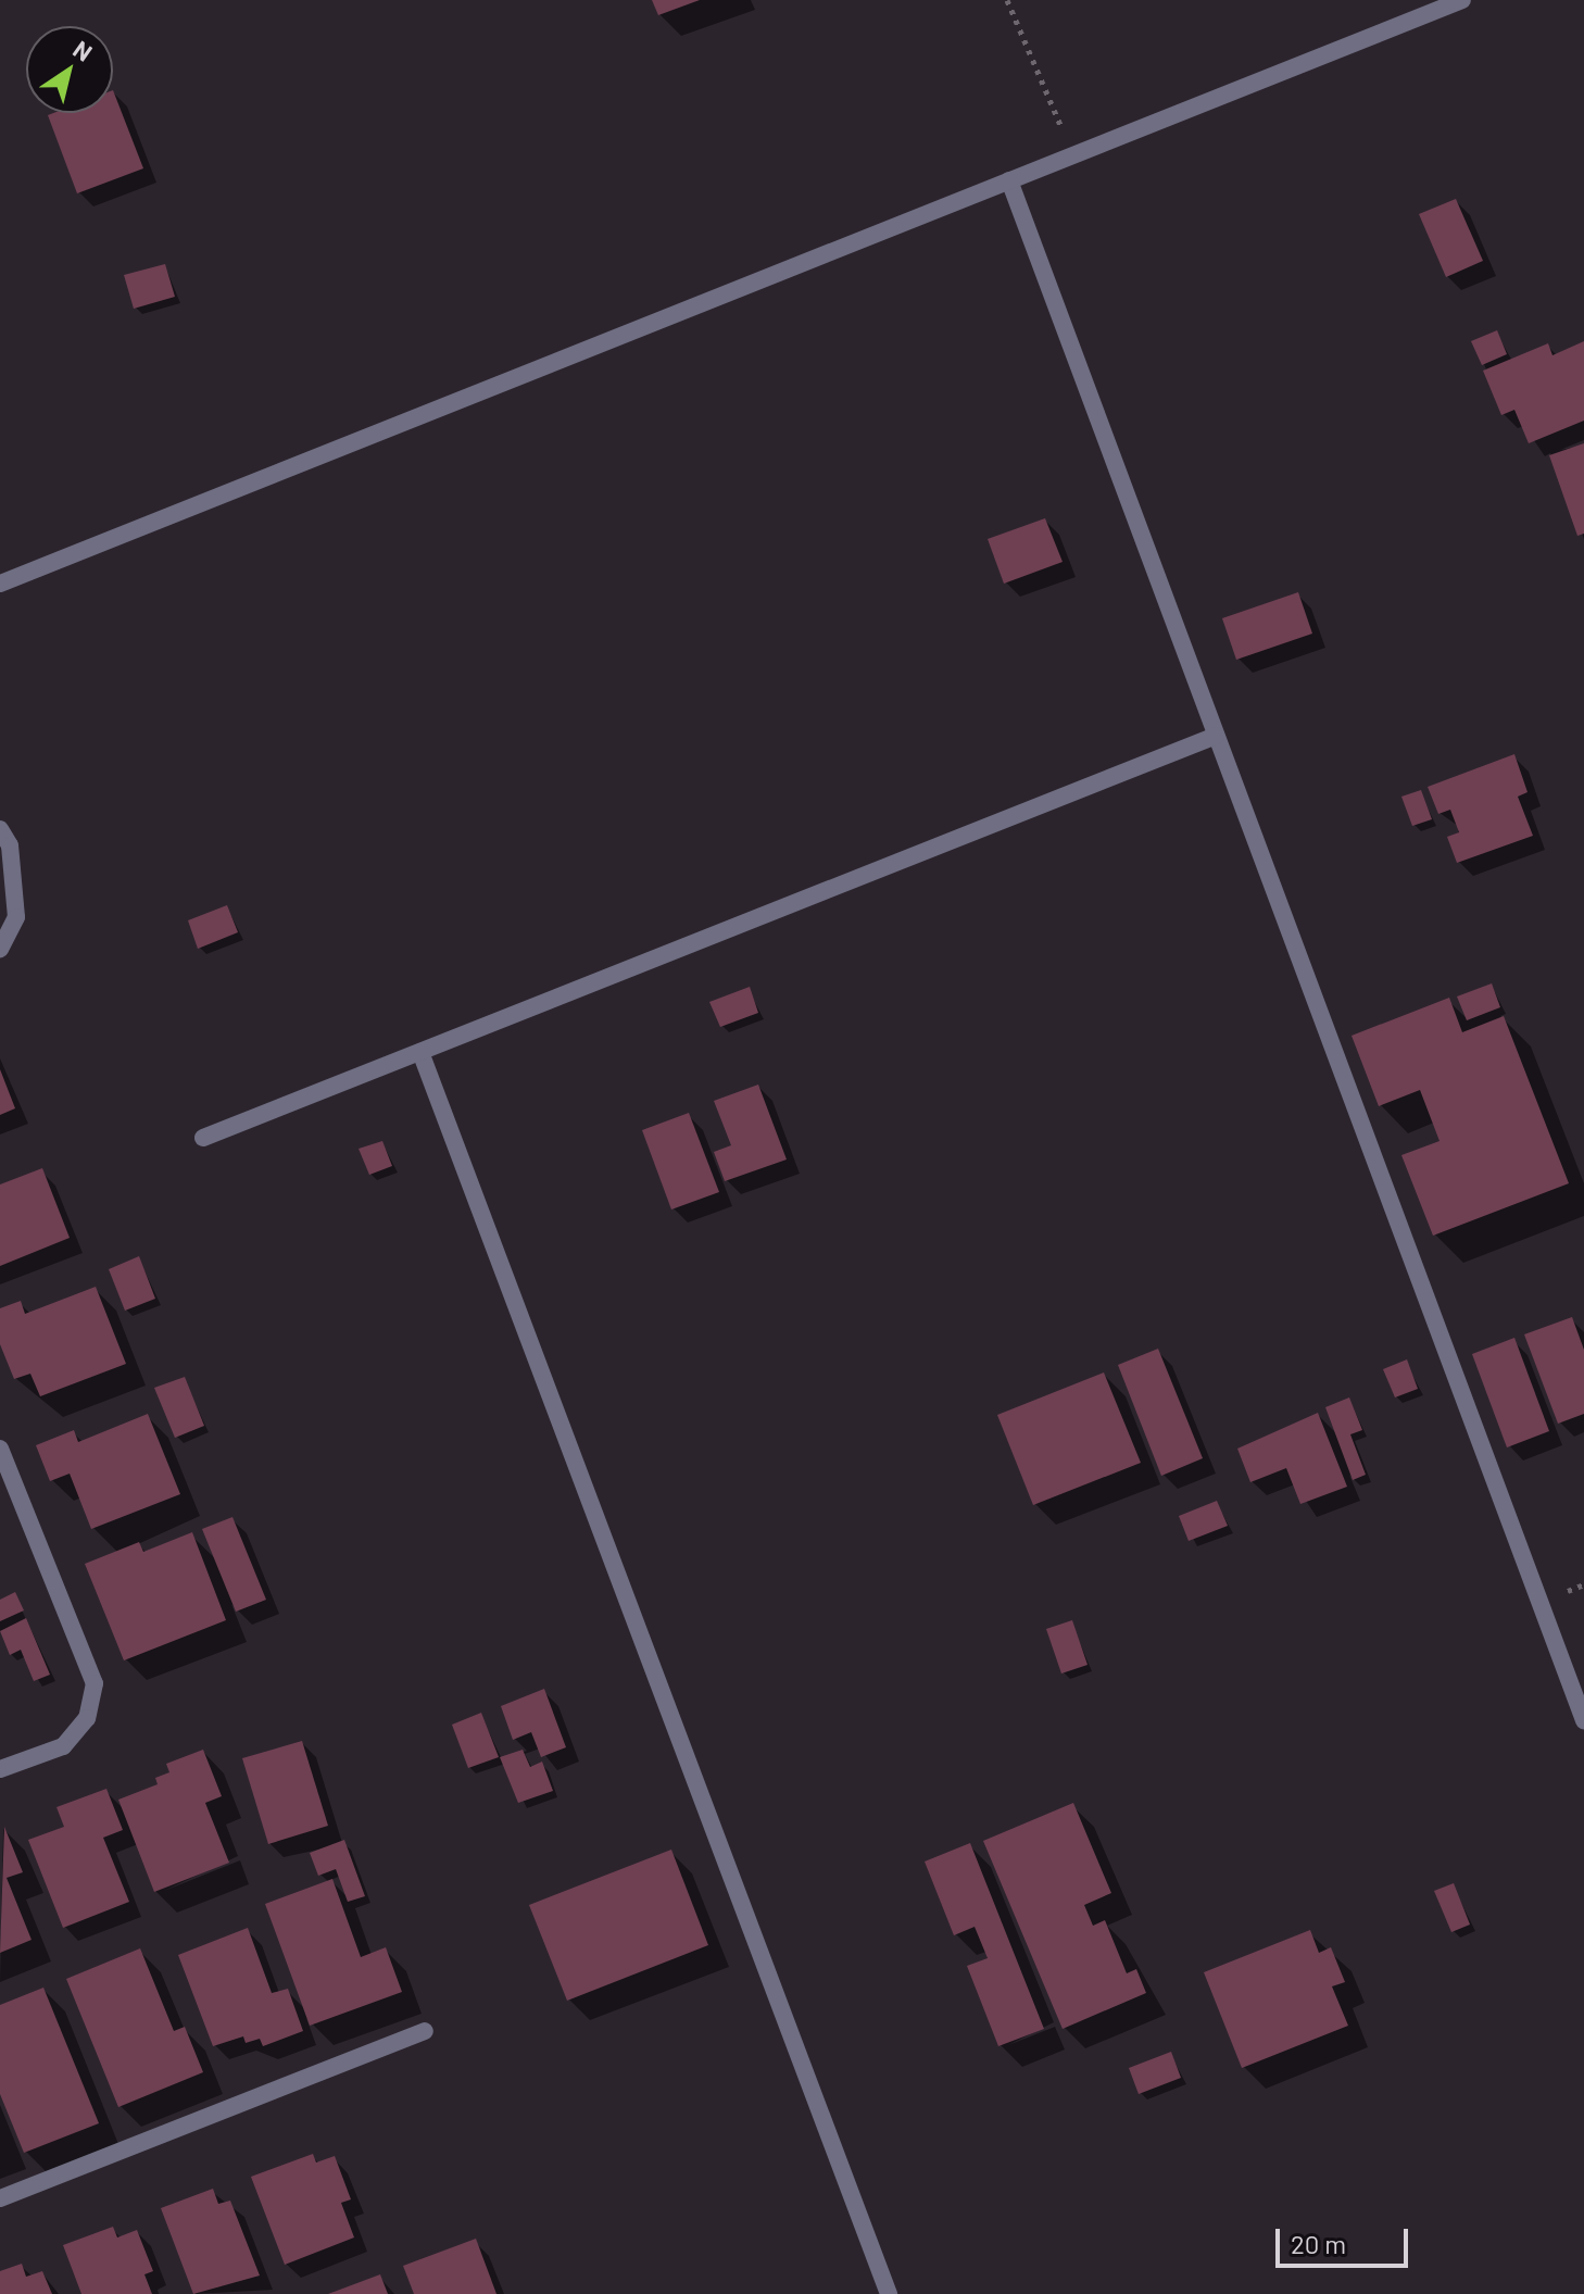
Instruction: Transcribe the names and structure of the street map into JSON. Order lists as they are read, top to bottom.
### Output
{
  "scale_bar": "20 m",
  "north": "top right"
}
